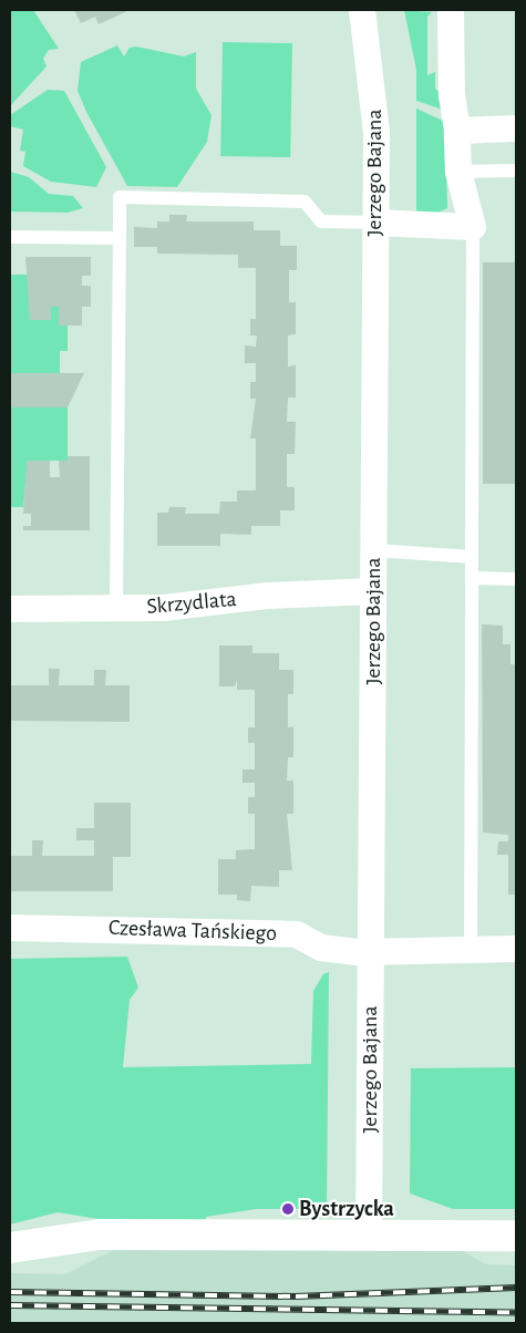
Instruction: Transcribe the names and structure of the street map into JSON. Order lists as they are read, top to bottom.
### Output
{
  "streets": {
    "street": ["Jerzego Bajana", "Skrzydlata", "Czesława Tańskiego"]
  },
  "crossings": [
    ["Jerzego Bajana", "Skrzydlata"],
    ["Jerzego Bajana", "Czesława Tańskiego"]
  ],
  "places": ["Bystrzycka"]
}
